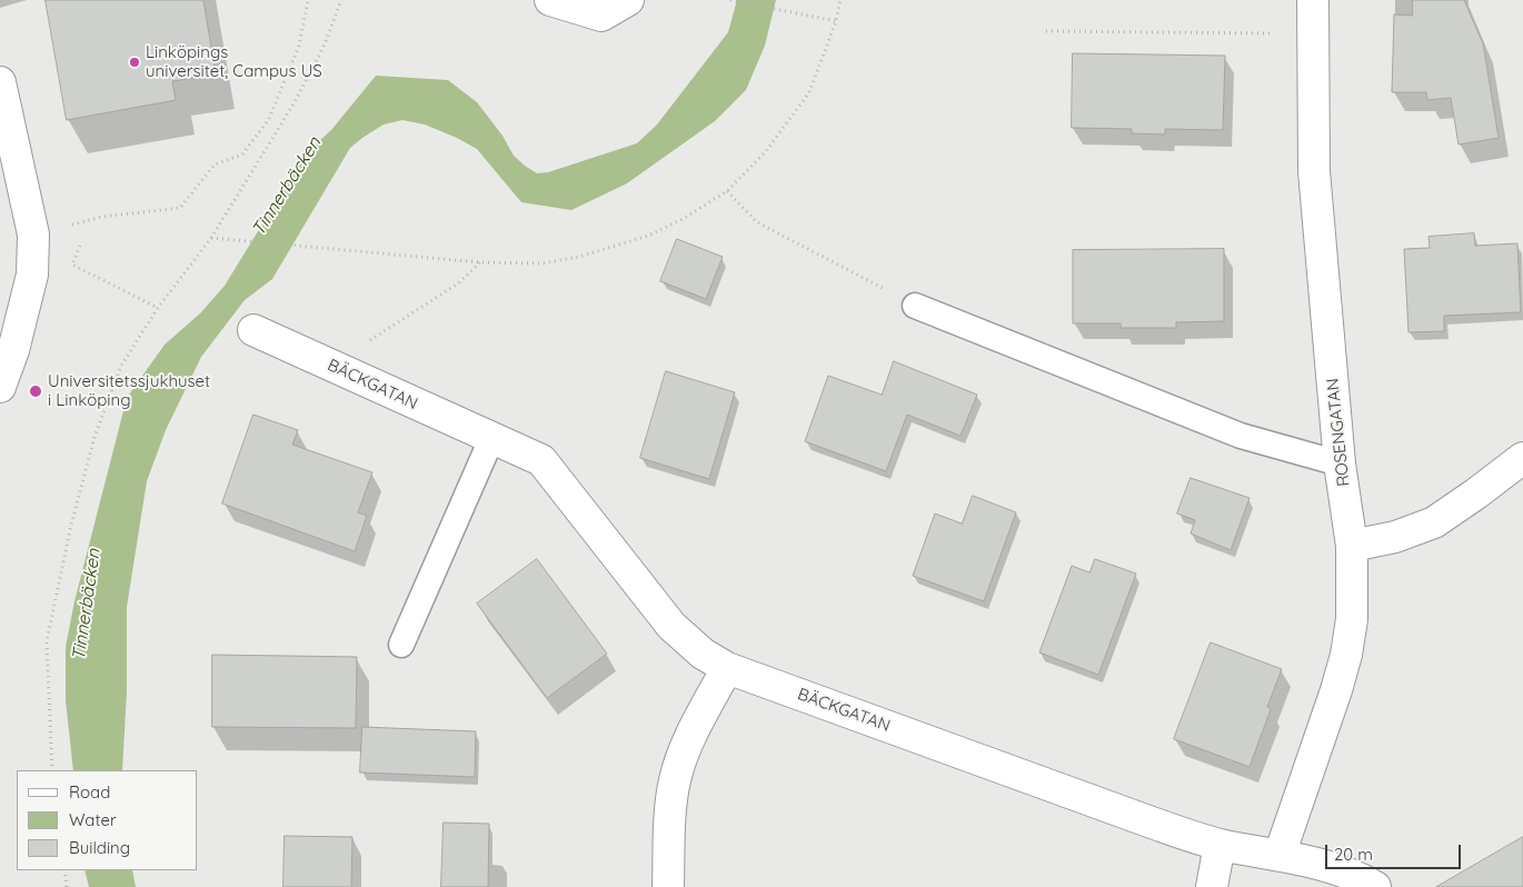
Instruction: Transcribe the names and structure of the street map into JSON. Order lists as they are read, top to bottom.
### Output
{
  "streets": {
    "street": ["BÄCKGATAN", "ROSENGATAN"]
  },
  "crossings": [
    ["BÄCKGATAN", "ROSENGATAN"]
  ],
  "water": ["Tinnerbäcken"],
  "places": ["Linköpings universitet, Campus US", "Universitetssjukhuset i Linköping"],
  "legend": ["Road", "Water", "Building"],
  "scale_bar": "20 m"
}
